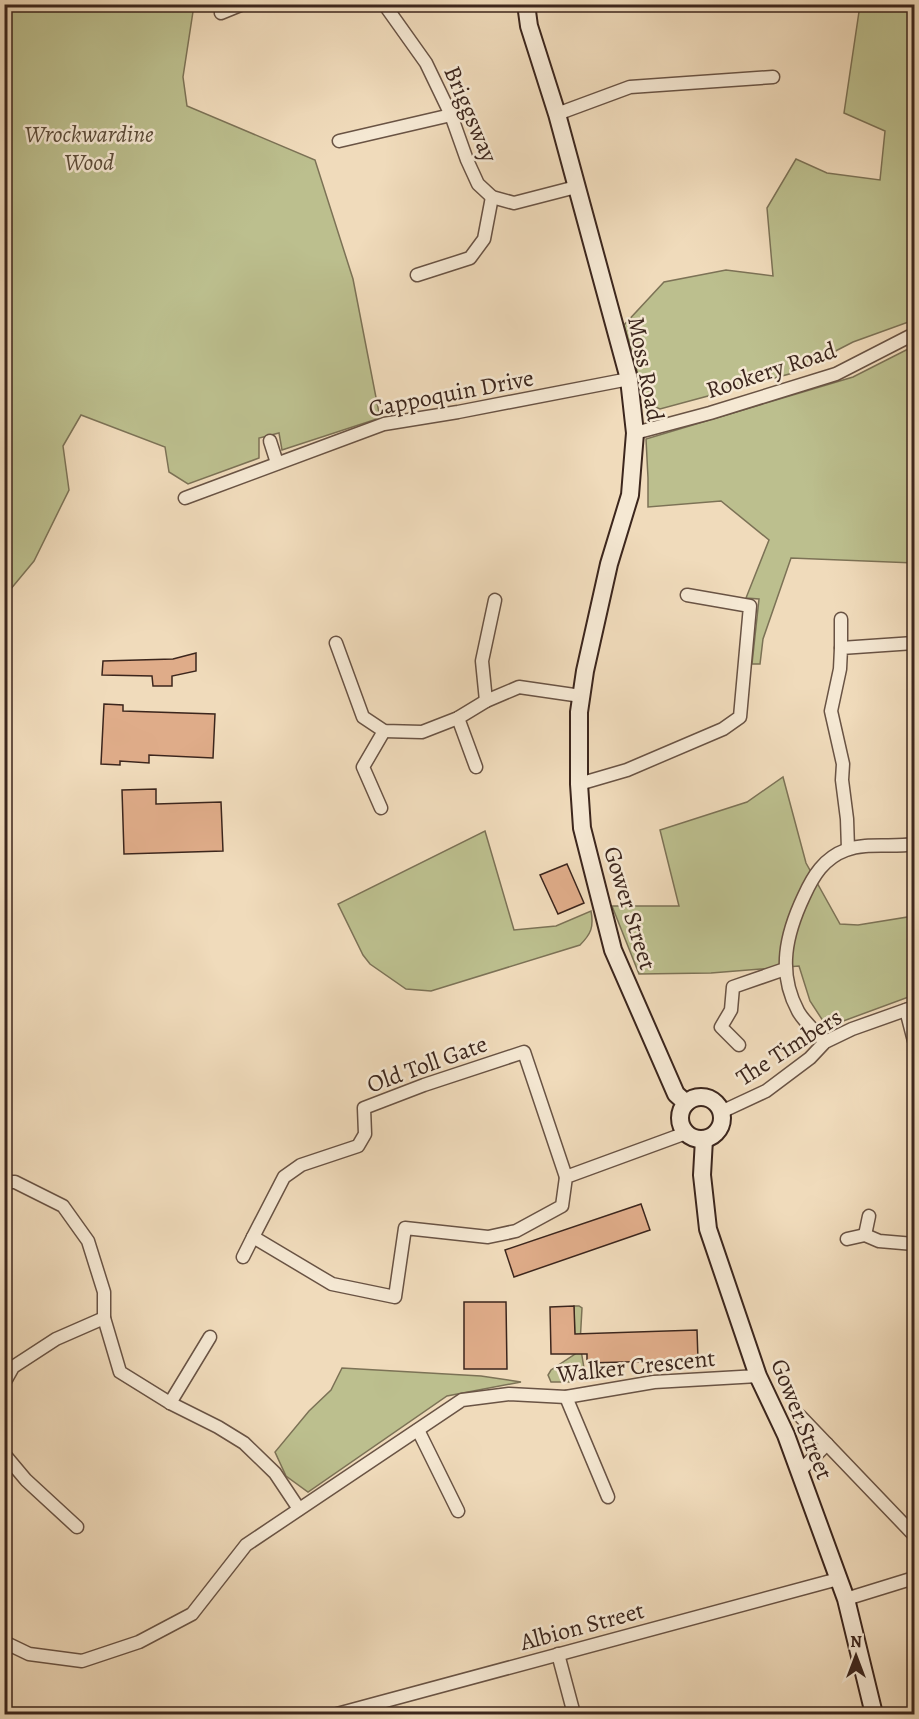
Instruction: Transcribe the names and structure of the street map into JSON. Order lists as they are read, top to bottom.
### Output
{
  "streets": {
    "street": [
      "Briggsway",
      "Moss Road",
      "Rookery Road",
      "Cappoquin Drive",
      "Gower Street",
      "The Timbers",
      "Old Toll Gate",
      "Walker Crescent",
      "Albion Street"
    ]
  },
  "crossings": [
    ["Briggsway", "Moss Road"],
    ["Moss Road", "Rookery Road"],
    ["Moss Road", "Cappoquin Drive"],
    ["Moss Road", "Gower Street"],
    ["Gower Street", "The Timbers"],
    ["Gower Street", "Walker Crescent"],
    ["Gower Street", "Albion Street"]
  ],
  "parks": ["Wrockwardine Wood"],
  "north": "top"
}
